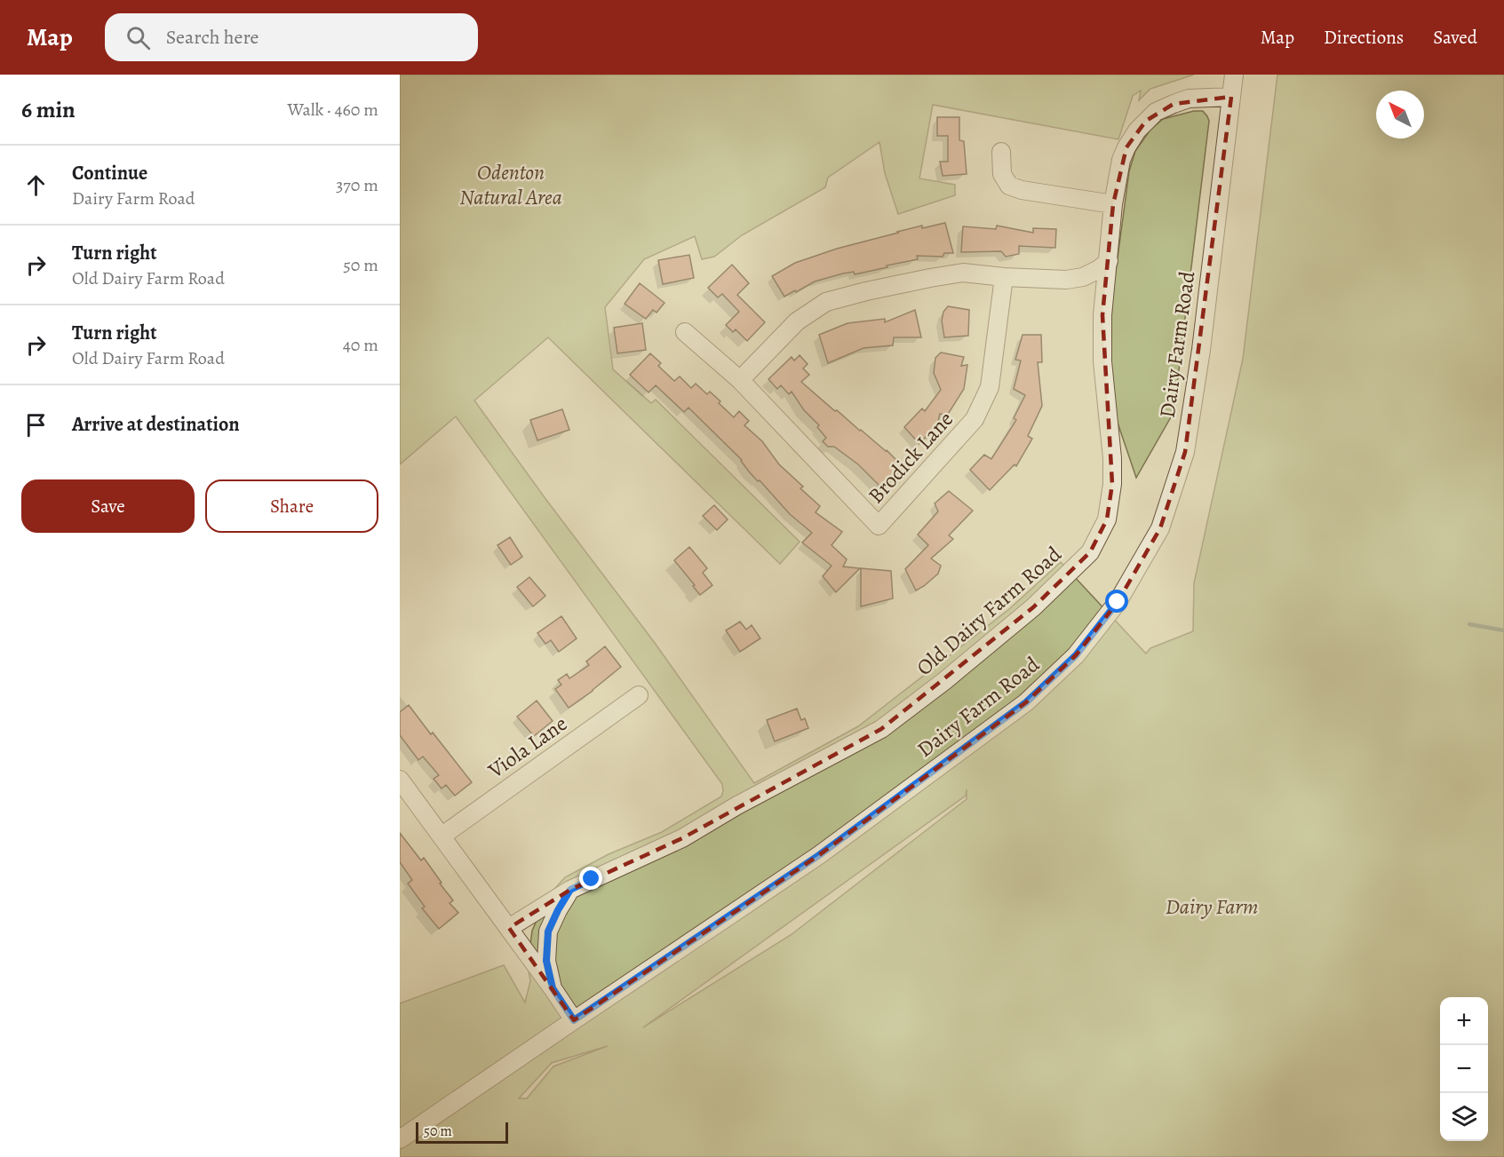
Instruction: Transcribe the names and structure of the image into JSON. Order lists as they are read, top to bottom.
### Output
{
  "streets": {
    "street": [
      "Dairy Farm Road",
      "Brodick Lane",
      "Old Dairy Farm Road",
      "Viola Lane"
    ]
  },
  "crossings": [
    ["Dairy Farm Road", "Old Dairy Farm Road"]
  ],
  "parks": ["Odenton Natural Area", "Dairy Farm"],
  "scale_bar": "50 m",
  "north": "top left",
  "page": {
    "header": "Map",
    "search": "Search here",
    "nav": ["Map", "Directions", "Saved"],
    "heading": ["6 min", "Walk · 460 m"],
    "list": [
      ["Continue", "Dairy Farm Road", "370 m"],
      ["Turn right", "Old Dairy Farm Road", "50 m"],
      ["Turn right", "Old Dairy Farm Road", "40 m"],
      "Arrive at destination"
    ],
    "buttons": ["Save", "Share"],
    "map_buttons": ["+", "−"],
    "scale": "50 m"
  }
}
